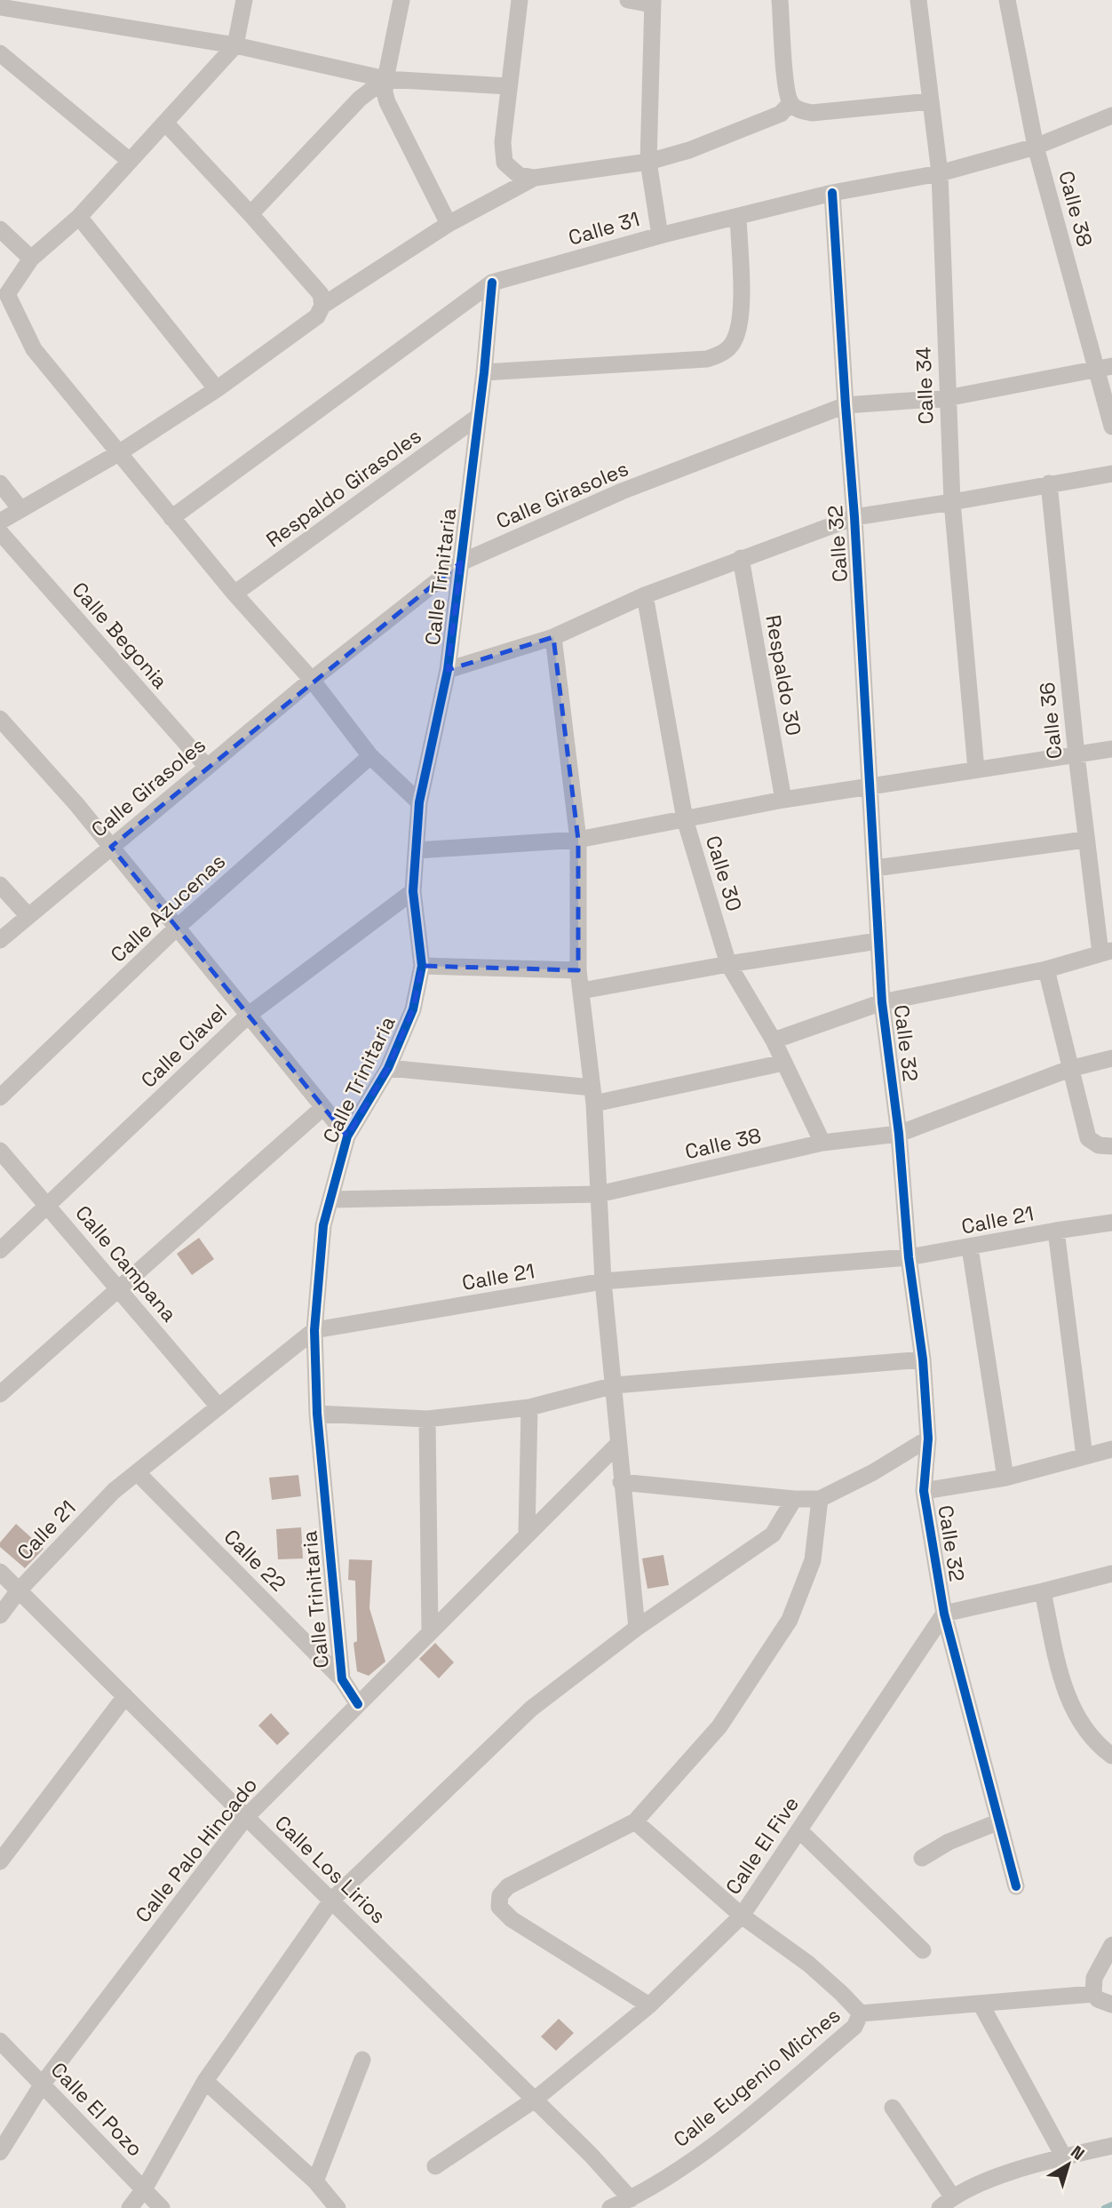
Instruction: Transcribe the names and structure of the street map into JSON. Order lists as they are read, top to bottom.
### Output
{
  "streets": {
    "street": [
      "Calle 38",
      "Calle 31",
      "Calle 34",
      "Respaldo Girasoles",
      "Calle Girasoles",
      "Calle 32",
      "Calle Trinitaria",
      "Calle Begonia",
      "Respaldo 30",
      "Calle 36",
      "Calle 30",
      "Calle Azucenas",
      "Calle Clavel",
      "Calle 21",
      "Calle Campana",
      "Calle 22",
      "Calle El Five",
      "Calle Palo Hincado",
      "Calle Los Lirios",
      "Calle Eugenio Miches",
      "Calle El Pozo"
    ]
  },
  "crossings": [
    ["Calle 38", "Calle 31"],
    ["Calle 38", "Calle Girasoles"],
    ["Calle 38", "Calle 32"],
    ["Calle 38", "Calle Trinitaria"],
    ["Calle 38", "Calle 30"],
    ["Calle 31", "Calle 34"],
    ["Calle 31", "Calle 32"],
    ["Calle 31", "Calle Trinitaria"],
    ["Calle 34", "Calle Girasoles"],
    ["Respaldo Girasoles", "Calle Trinitaria"],
    ["Calle Girasoles", "Calle 32"],
    ["Calle Girasoles", "Calle Trinitaria"],
    ["Calle Girasoles", "Calle Begonia"],
    ["Calle 32", "Calle 21"],
    ["Calle 32", "Calle El Five"],
    ["Calle Trinitaria", "Calle Clavel"],
    ["Calle Trinitaria", "Calle 21"],
    ["Calle Trinitaria", "Calle 22"],
    ["Calle Trinitaria", "Calle Palo Hincado"],
    ["Calle Clavel", "Calle Campana"],
    ["Calle 21", "Calle Campana"],
    ["Calle 21", "Calle 22"],
    ["Calle 21", "Calle Los Lirios"],
    ["Calle El Five", "Calle Los Lirios"],
    ["Calle Palo Hincado", "Calle Los Lirios"],
    ["Calle Palo Hincado", "Calle El Pozo"],
    ["Calle Los Lirios", "Calle Eugenio Miches"]
  ],
  "north": "top right"
}
